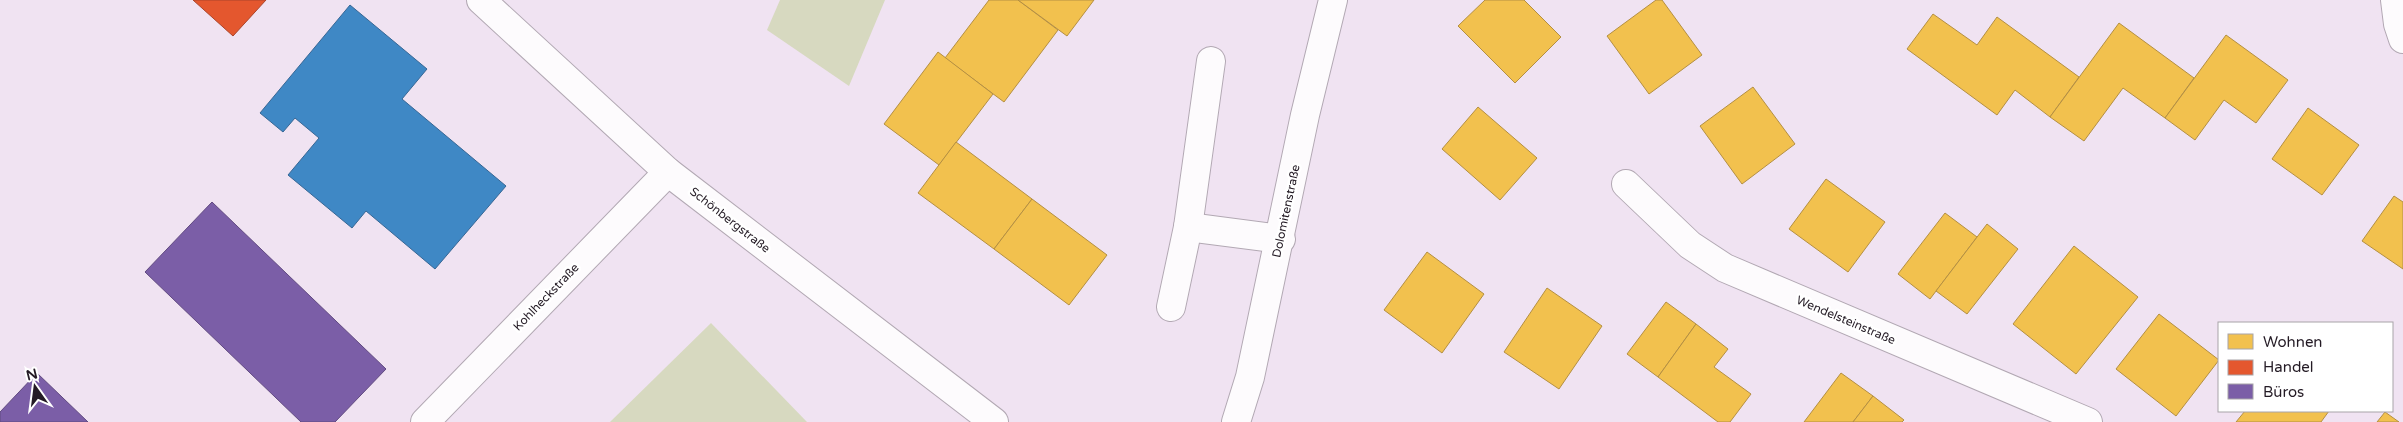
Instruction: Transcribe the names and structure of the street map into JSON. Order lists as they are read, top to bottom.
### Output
{
  "streets": {
    "street": [
      "Dolomitenstraße",
      "Schönbergstraße",
      "Kohlheckstraße",
      "Wendelsteinstraße"
    ]
  },
  "crossings": [
    ["Schönbergstraße", "Kohlheckstraße"]
  ],
  "legend": ["Wohnen", "Handel", "Büros"],
  "north": "top"
}
